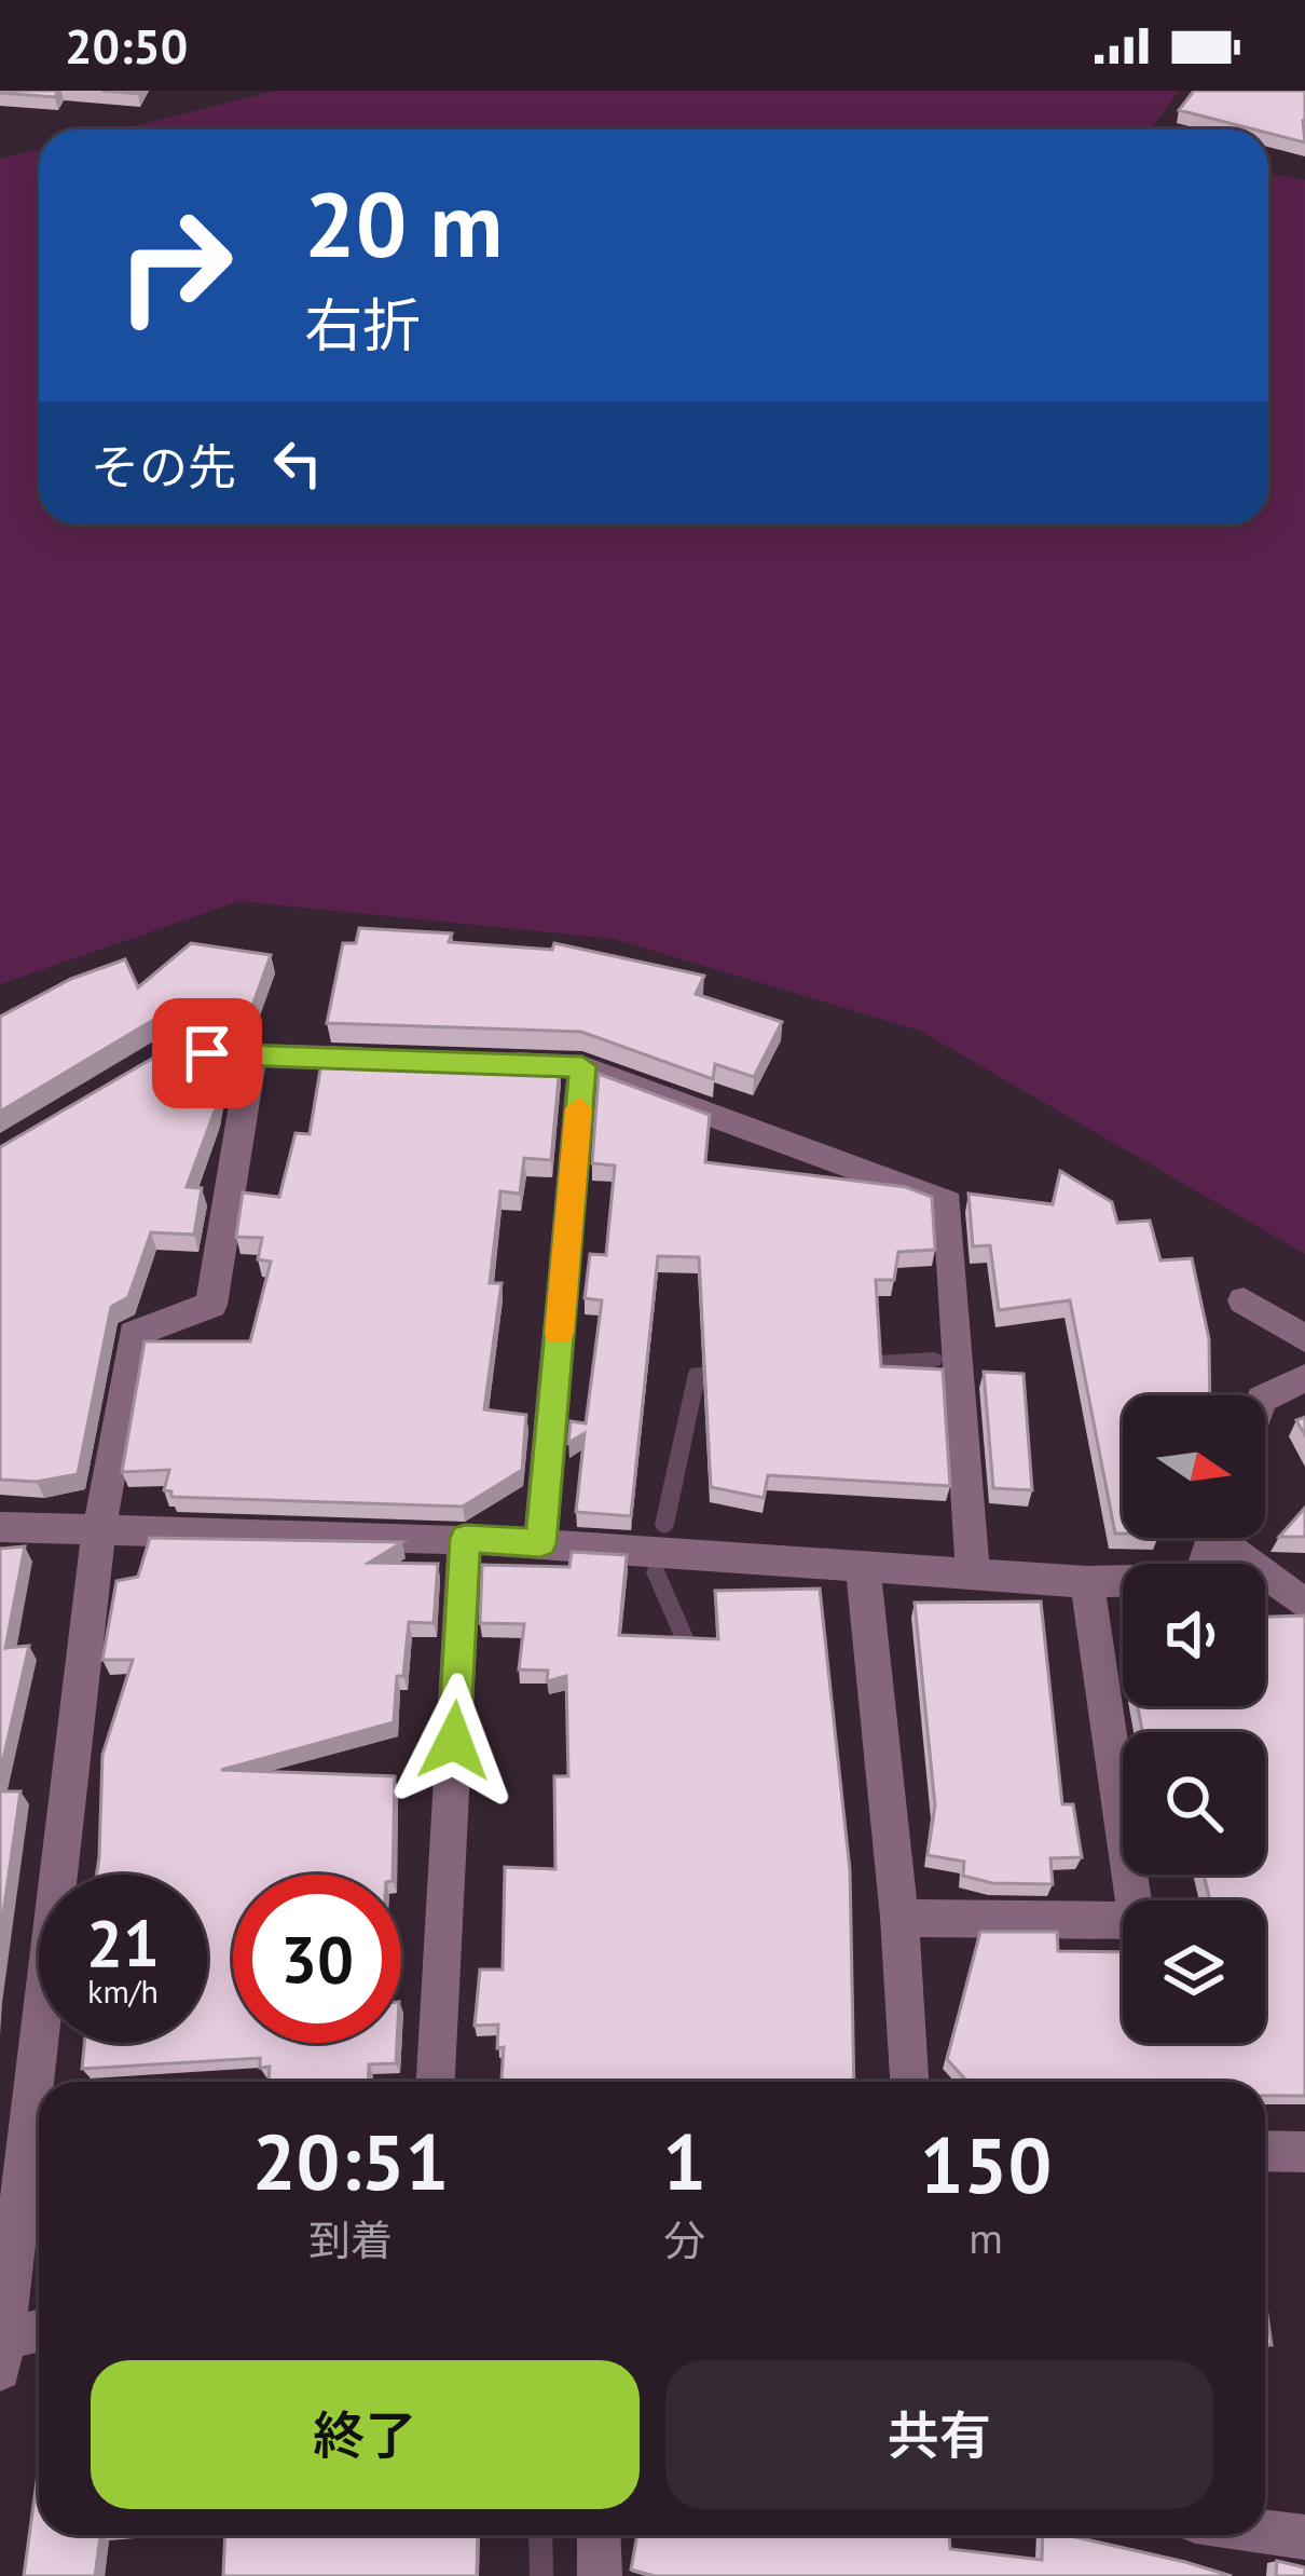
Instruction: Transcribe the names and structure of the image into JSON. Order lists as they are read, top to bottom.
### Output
{
  "north": "right",
  "page": {
    "status": "20:50",
    "turn": ["20 m", "右折"],
    "then": "その先",
    "speed": "21 km/h",
    "limit": "30",
    "eta": [
      "20:51",
      "到着",
      "1",
      "分",
      "150",
      "m"
    ],
    "buttons": ["終了", "共有"]
  }
}
